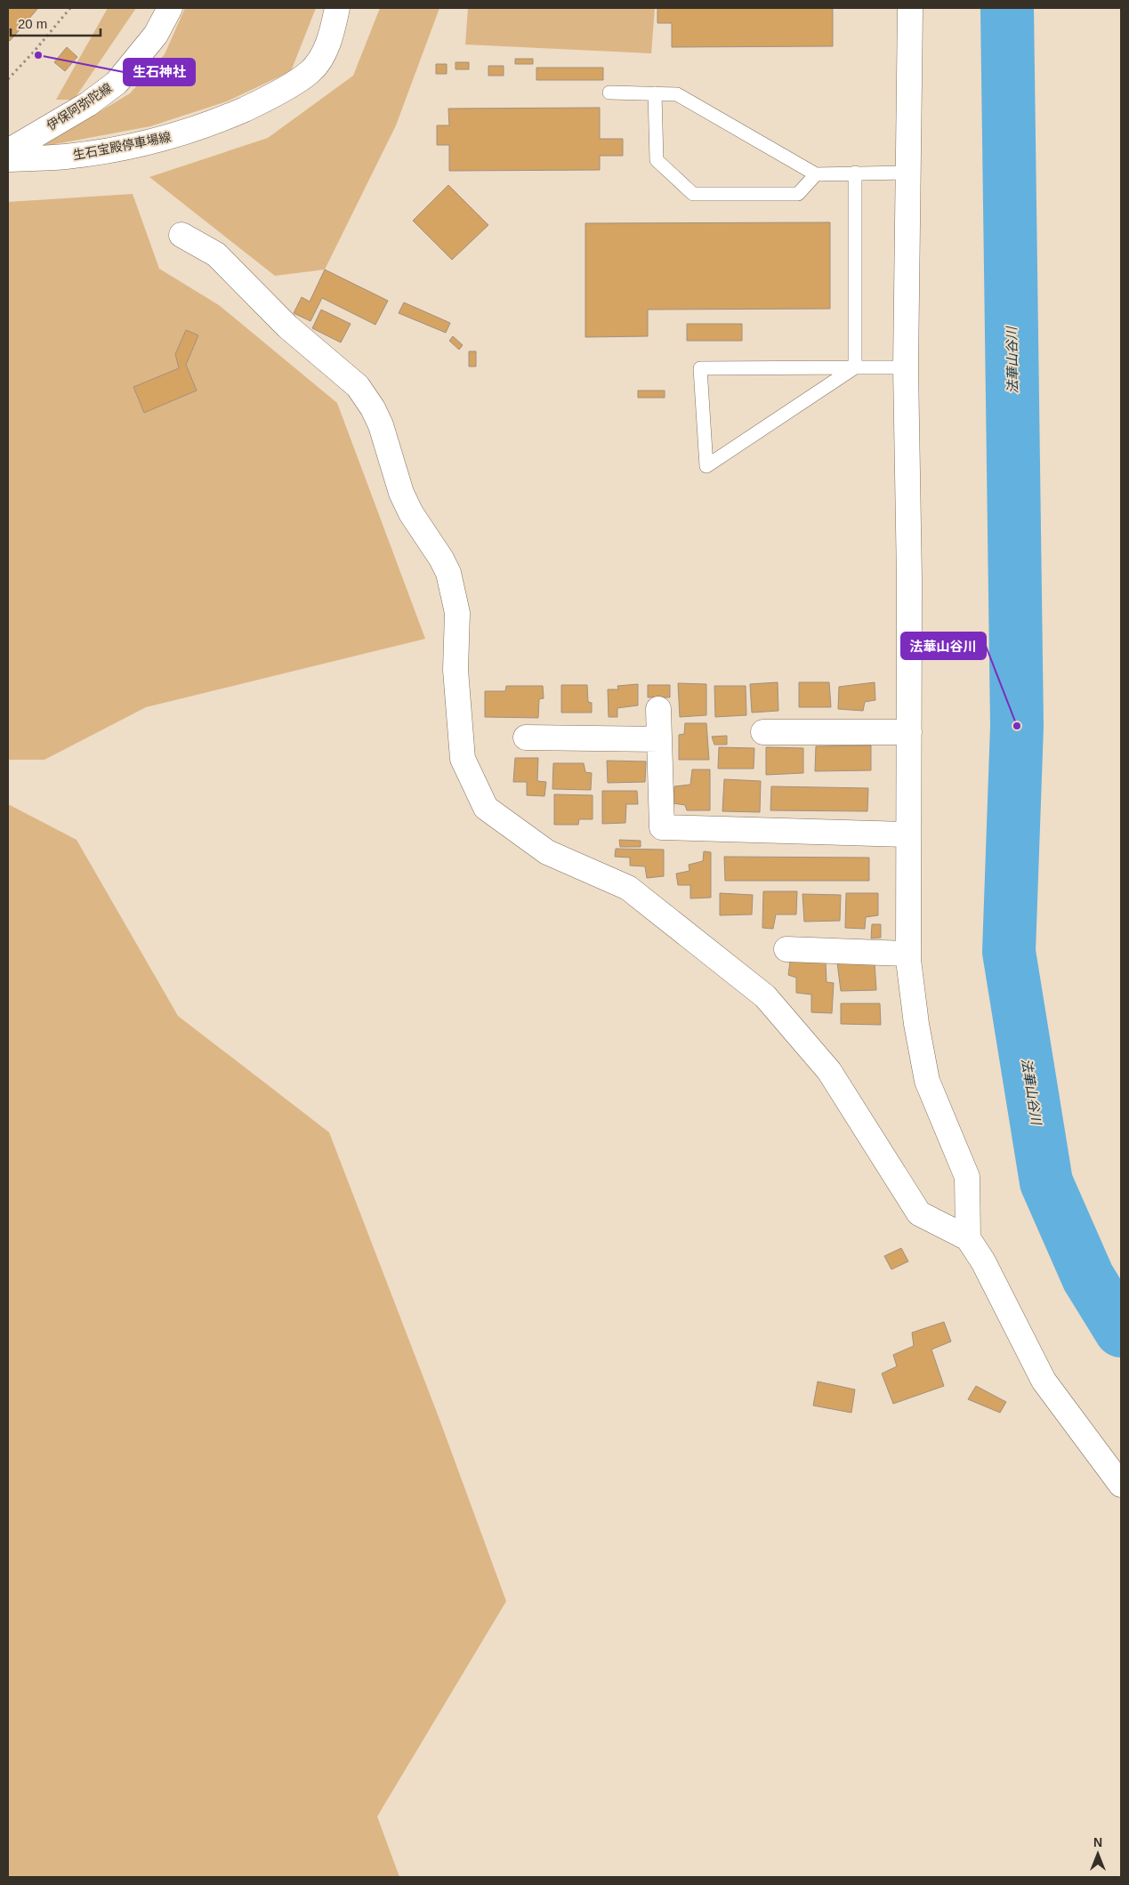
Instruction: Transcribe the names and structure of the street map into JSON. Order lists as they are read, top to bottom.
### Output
{
  "streets": {
    "street": ["伊保阿弥陀線", "生石宝殿停車場線"]
  },
  "water": ["法華山谷川"],
  "places": ["生石神社", "法華山谷川"],
  "scale_bar": "20 m",
  "north": "top"
}
